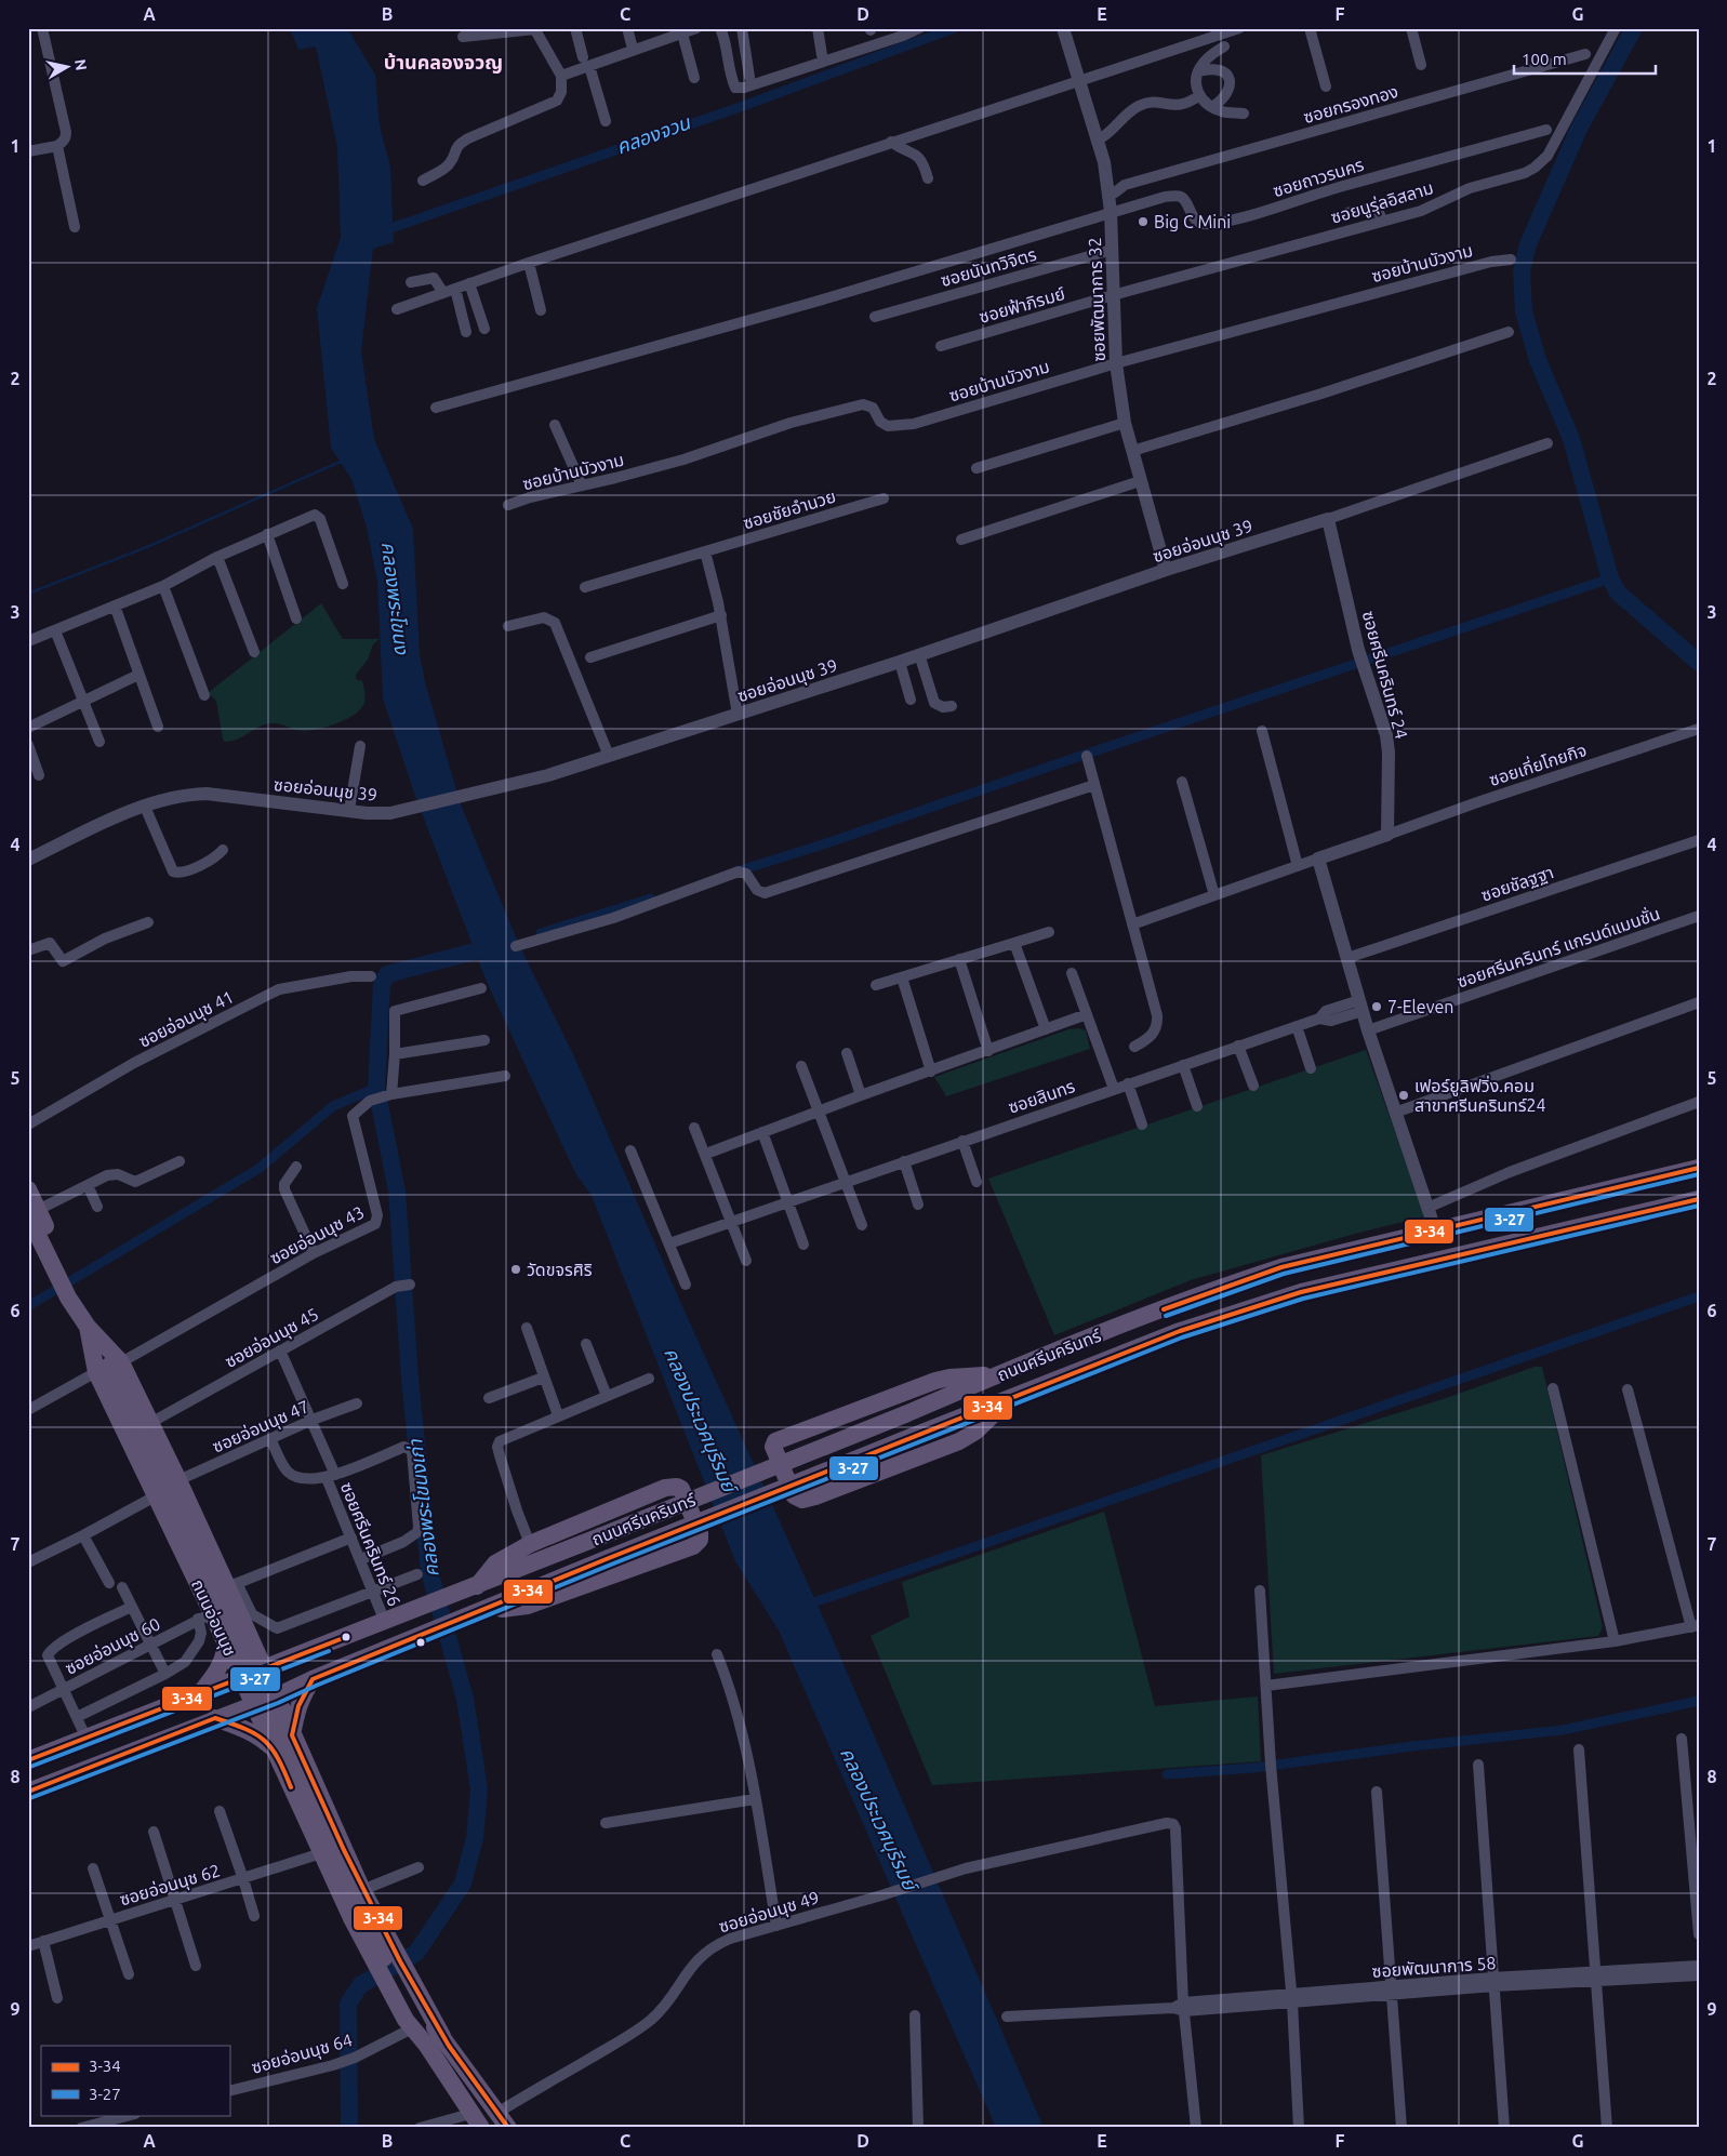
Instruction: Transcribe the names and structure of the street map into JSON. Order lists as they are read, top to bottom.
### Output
{
  "streets": {
    "main road": ["ถนนศรีนครินทร์", "ถนนอ่อนนุช"],
    "street": [
      "ซอยกรองทอง",
      "ซอยถาวรนคร",
      "ซอยนูรุ่ลอิสลาม",
      "ซอยบ้านบัวงาม",
      "ซอยนันทวิจิตร",
      "ซอยพัฒนาการ 32",
      "ซอยฟ้าภิรมย์",
      "ซอยชัยอำนวย",
      "ซอยอ่อนนุช 39",
      "ซอยศรีนครินทร์ 24",
      "ซอยเกี่ยโกยกิจ",
      "ซอยชัลฐฐา",
      "ซอยศรีนครินทร์ แกรนด์แมนชั่น",
      "ซอยอ่อนนุช 41",
      "ซอยสินทร",
      "ซอยอ่อนนุช 43",
      "ซอยอ่อนนุช 45",
      "ซอยอ่อนนุช 47",
      "ซอยศรีนครินทร์ 26",
      "ซอยอ่อนนุช 60",
      "ซอยอ่อนนุช 62",
      "ซอยอ่อนนุช 49",
      "ซอยพัฒนาการ 58",
      "ซอยอ่อนนุช 64"
    ]
  },
  "crossings": [
    ["ซอยกรองทอง", "ซอยพัฒนาการ 32"],
    ["ซอยถาวรนคร", "ซอยพัฒนาการ 32"],
    ["ซอยนูรุ่ลอิสลาม", "ซอยพัฒนาการ 32"],
    ["ซอยนูรุ่ลอิสลาม", "ซอยฟ้าภิรมย์"],
    ["ซอยบ้านบัวงาม", "ซอยพัฒนาการ 32"],
    ["ซอยนันทวิจิตร", "ซอยพัฒนาการ 32"],
    ["ซอยพัฒนาการ 32", "ซอยฟ้าภิรมย์"],
    ["ซอยพัฒนาการ 32", "ซอยอ่อนนุช 39"],
    ["ซอยอ่อนนุช 39", "ซอยศรีนครินทร์ 24"],
    ["ซอยศรีนครินทร์ 24", "ซอยเกี่ยโกยกิจ"],
    ["ซอยอ่อนนุช 43", "ถนนอ่อนนุช"],
    ["ซอยอ่อนนุช 45", "ซอยศรีนครินทร์ 26"],
    ["ซอยอ่อนนุช 45", "ถนนอ่อนนุช"],
    ["ถนนศรีนครินทร์", "ซอยศรีนครินทร์ 26"],
    ["ถนนศรีนครินทร์", "ถนนอ่อนนุช"],
    ["ซอยอ่อนนุช 47", "ซอยศรีนครินทร์ 26"],
    ["ซอยอ่อนนุช 47", "ถนนอ่อนนุช"],
    ["ถนนอ่อนนุช", "ซอยอ่อนนุช 60"],
    ["ถนนอ่อนนุช", "ซอยอ่อนนุช 62"],
    ["ถนนอ่อนนุช", "ซอยอ่อนนุช 49"],
    ["ถนนอ่อนนุช", "ซอยอ่อนนุช 64"],
    ["ซอยอ่อนนุช 49", "ซอยพัฒนาการ 58"]
  ],
  "districts": ["บ้านคลองจวญ"],
  "water": [
    "คลองจวน",
    "คลองพระโขนง",
    "คลองประเวศบุรีรมย์",
    "คลองพระโขนงเก่า"
  ],
  "places": [
    "Big C Mini",
    "7-Eleven",
    "เฟอร์ยูลิฟวิ่ง.คอม สาขาศรีนครินทร์24",
    "วัดขจรศิริ"
  ],
  "lines": ["transit line 3-34", "transit line 3-27"],
  "legend": ["3-34", "3-27"],
  "scale_bar": "100 m",
  "north": "right",
  "grid": {
    "columns": [
      "A",
      "B",
      "C",
      "D",
      "E",
      "F",
      "G"
    ],
    "rows": [
      "1",
      "2",
      "3",
      "4",
      "5",
      "6",
      "7",
      "8",
      "9"
    ]
  }
}
